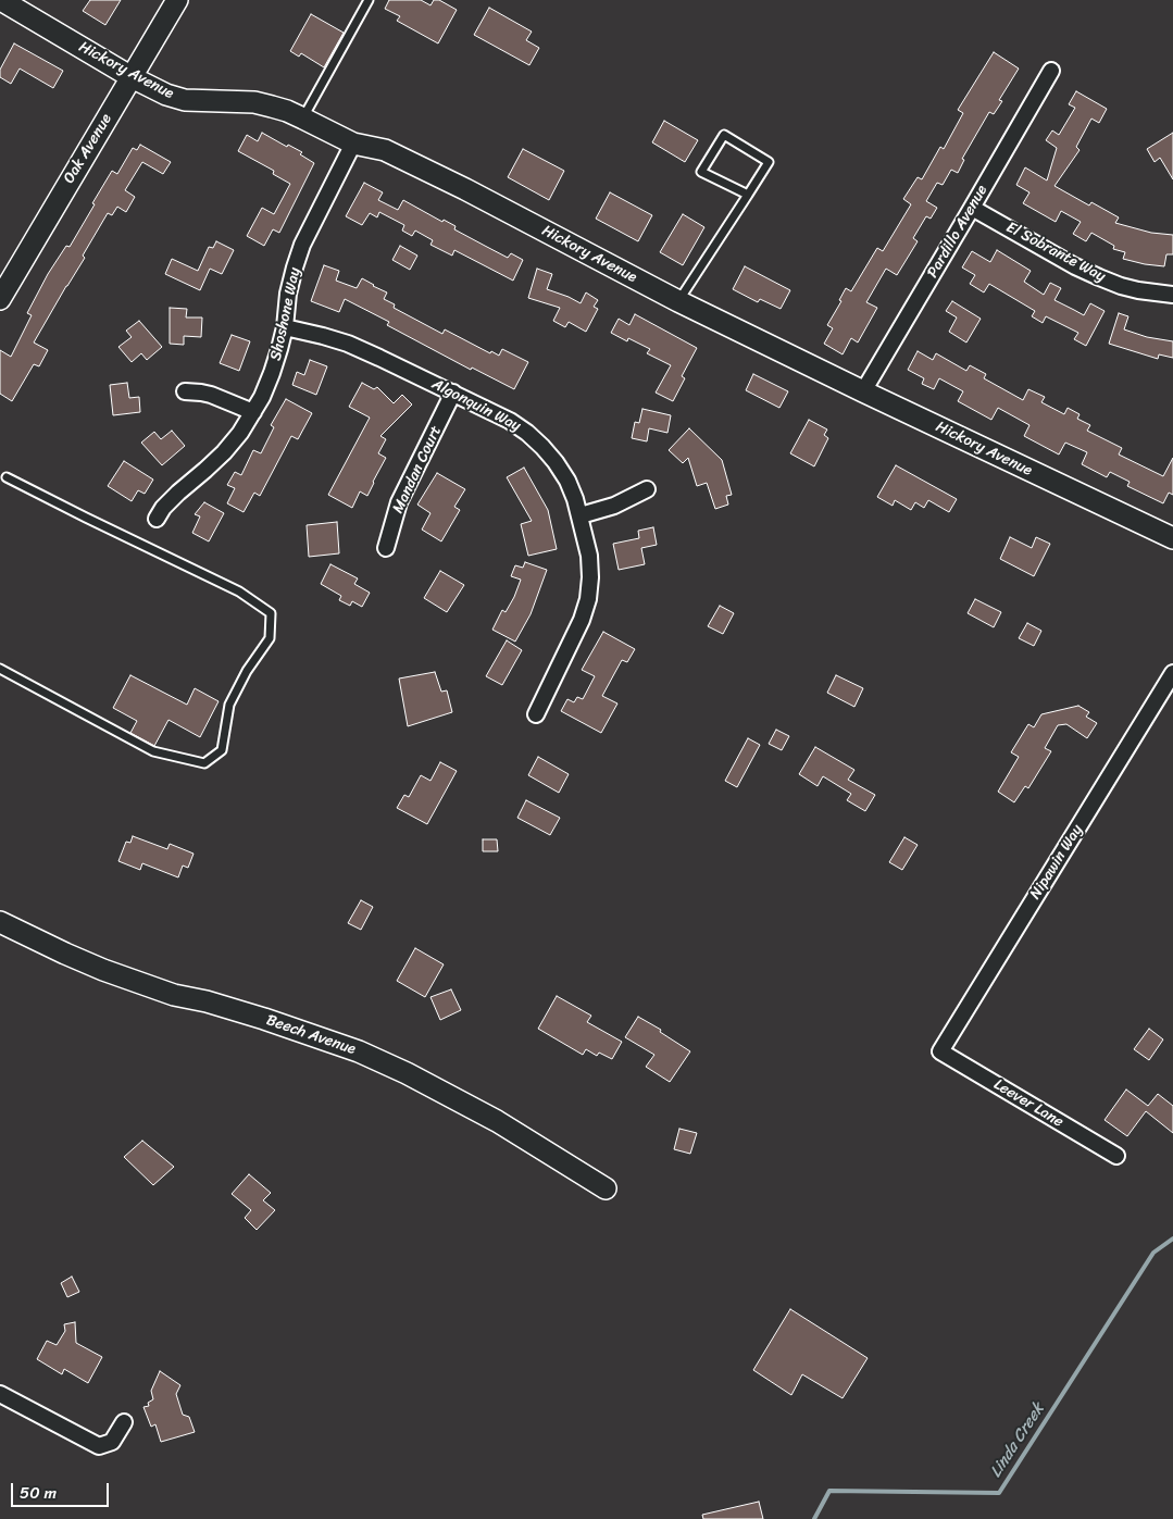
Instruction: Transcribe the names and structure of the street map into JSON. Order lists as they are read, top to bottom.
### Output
{
  "streets": {
    "street": [
      "Hickory Avenue",
      "Oak Avenue",
      "Pardillo Avenue",
      "El Sobrante Way",
      "Shoshone Way",
      "Algonquin Way",
      "Mandan Court",
      "Nipawin Way",
      "Beech Avenue",
      "Leever Lane"
    ]
  },
  "crossings": [
    ["Hickory Avenue", "Oak Avenue"],
    ["Hickory Avenue", "Pardillo Avenue"],
    ["Hickory Avenue", "Shoshone Way"],
    ["Pardillo Avenue", "El Sobrante Way"],
    ["Shoshone Way", "Algonquin Way"],
    ["Algonquin Way", "Mandan Court"],
    ["Nipawin Way", "Leever Lane"]
  ],
  "water": ["Linda Creek"],
  "scale_bar": "50 m"
}
